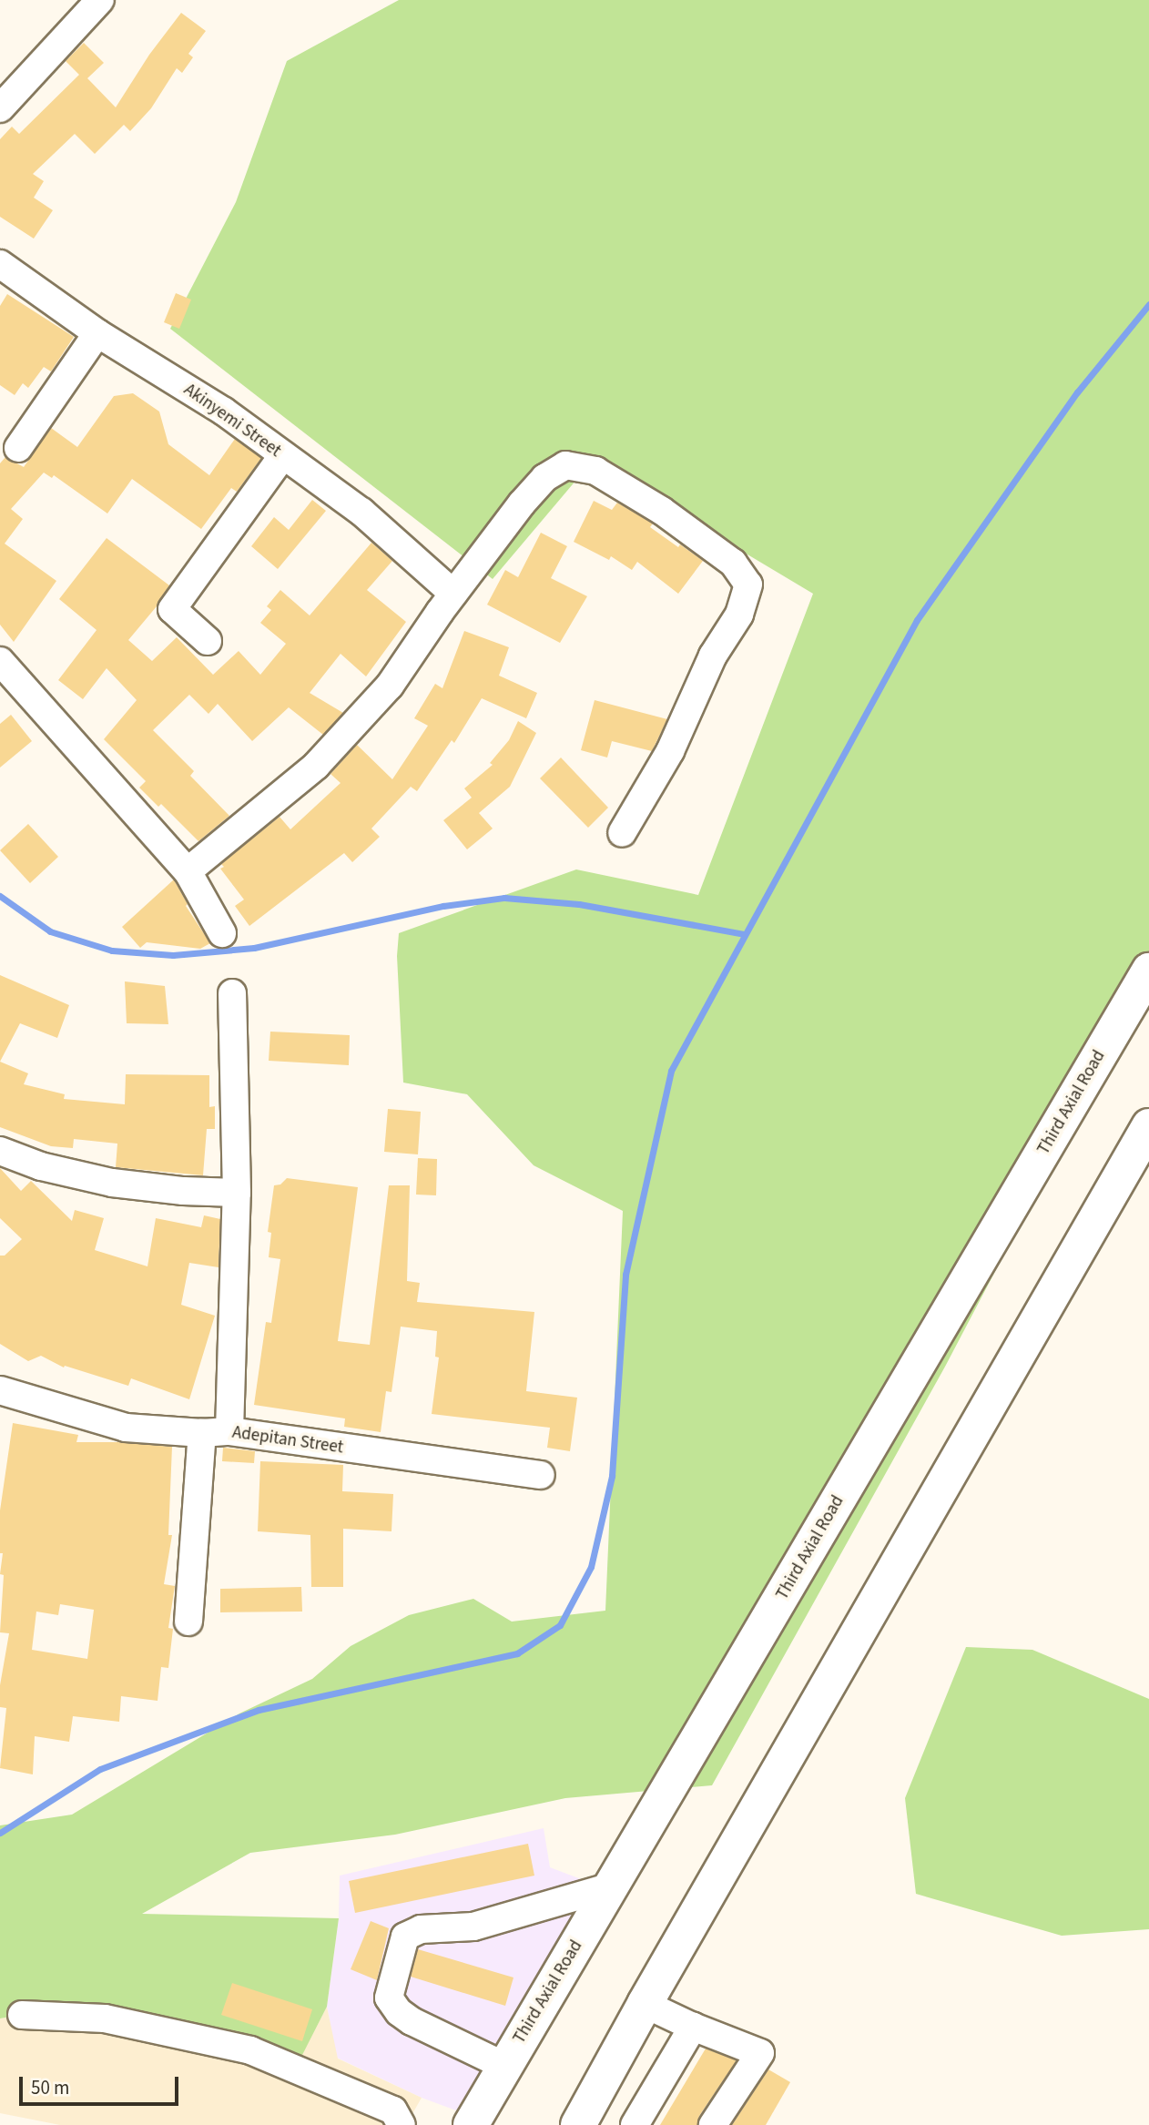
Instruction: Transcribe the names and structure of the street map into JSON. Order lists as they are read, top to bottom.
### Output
{
  "streets": {
    "highway": ["Third Axial Road"],
    "street": ["Akinyemi Street", "Adepitan Street"]
  },
  "scale_bar": "50 m"
}
